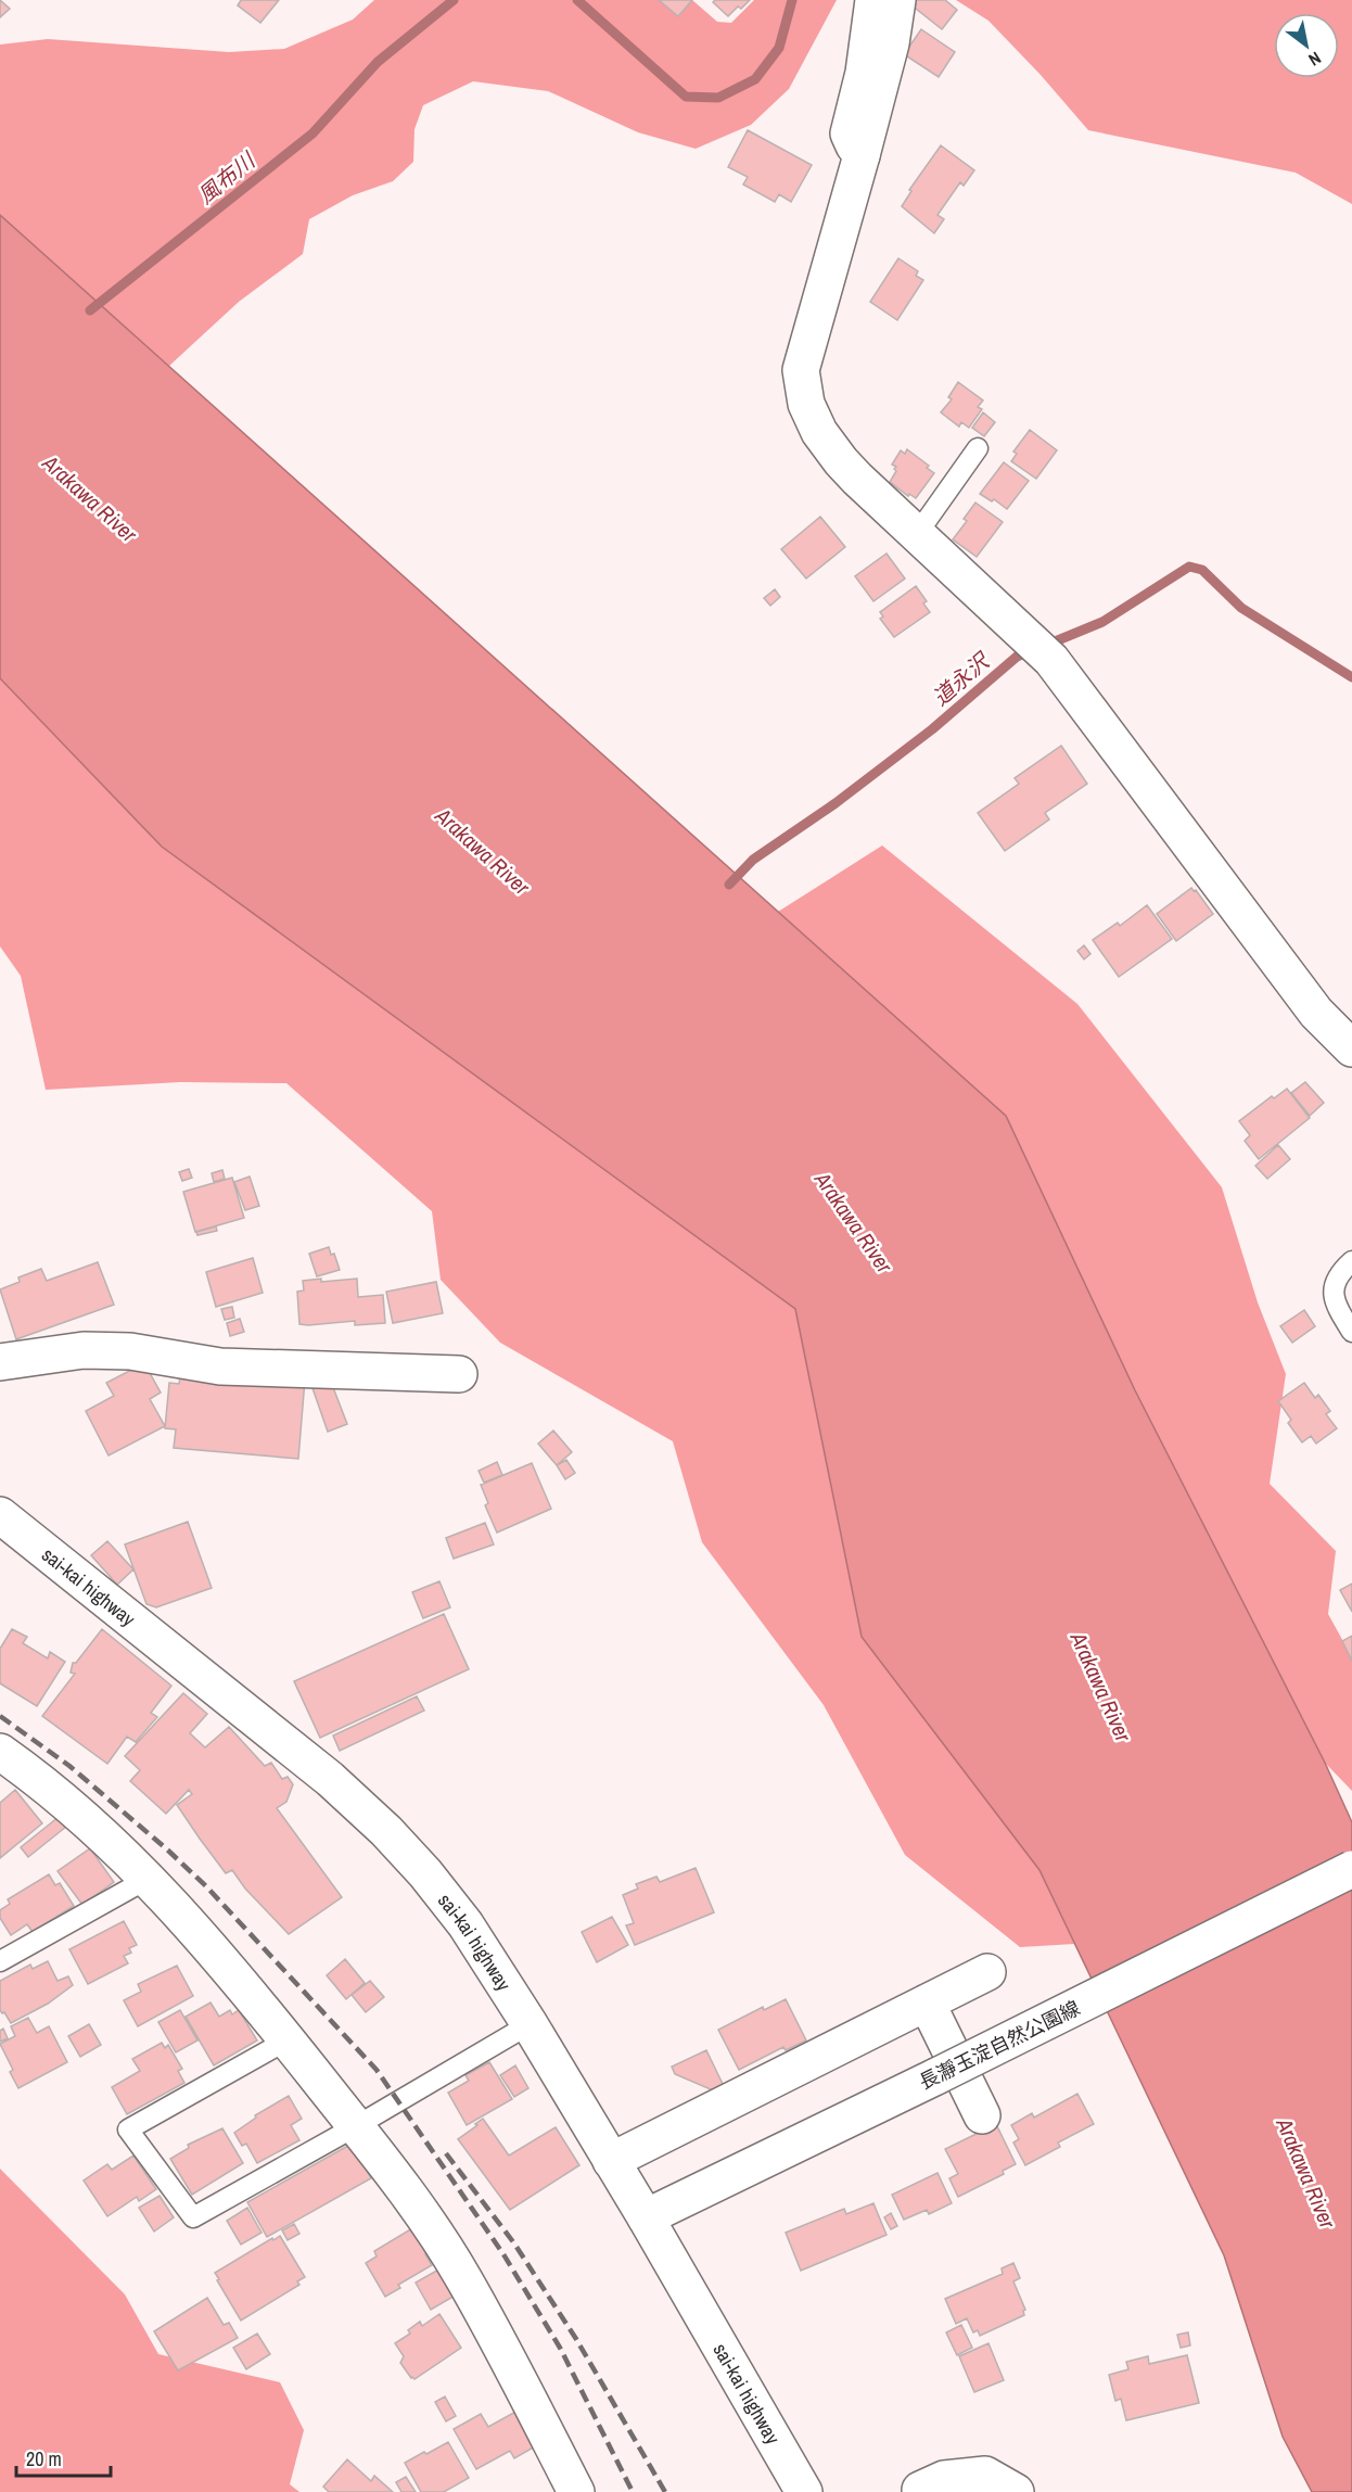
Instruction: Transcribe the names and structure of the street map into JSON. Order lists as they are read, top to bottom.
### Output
{
  "streets": {
    "main road": ["sai-kai highway", "長瀞玉淀自然公園線"]
  },
  "crossings": [
    ["sai-kai highway", "長瀞玉淀自然公園線"]
  ],
  "water": ["風布川", "Arakawa River", "道永沢"],
  "scale_bar": "20 m",
  "north": "bottom right"
}
